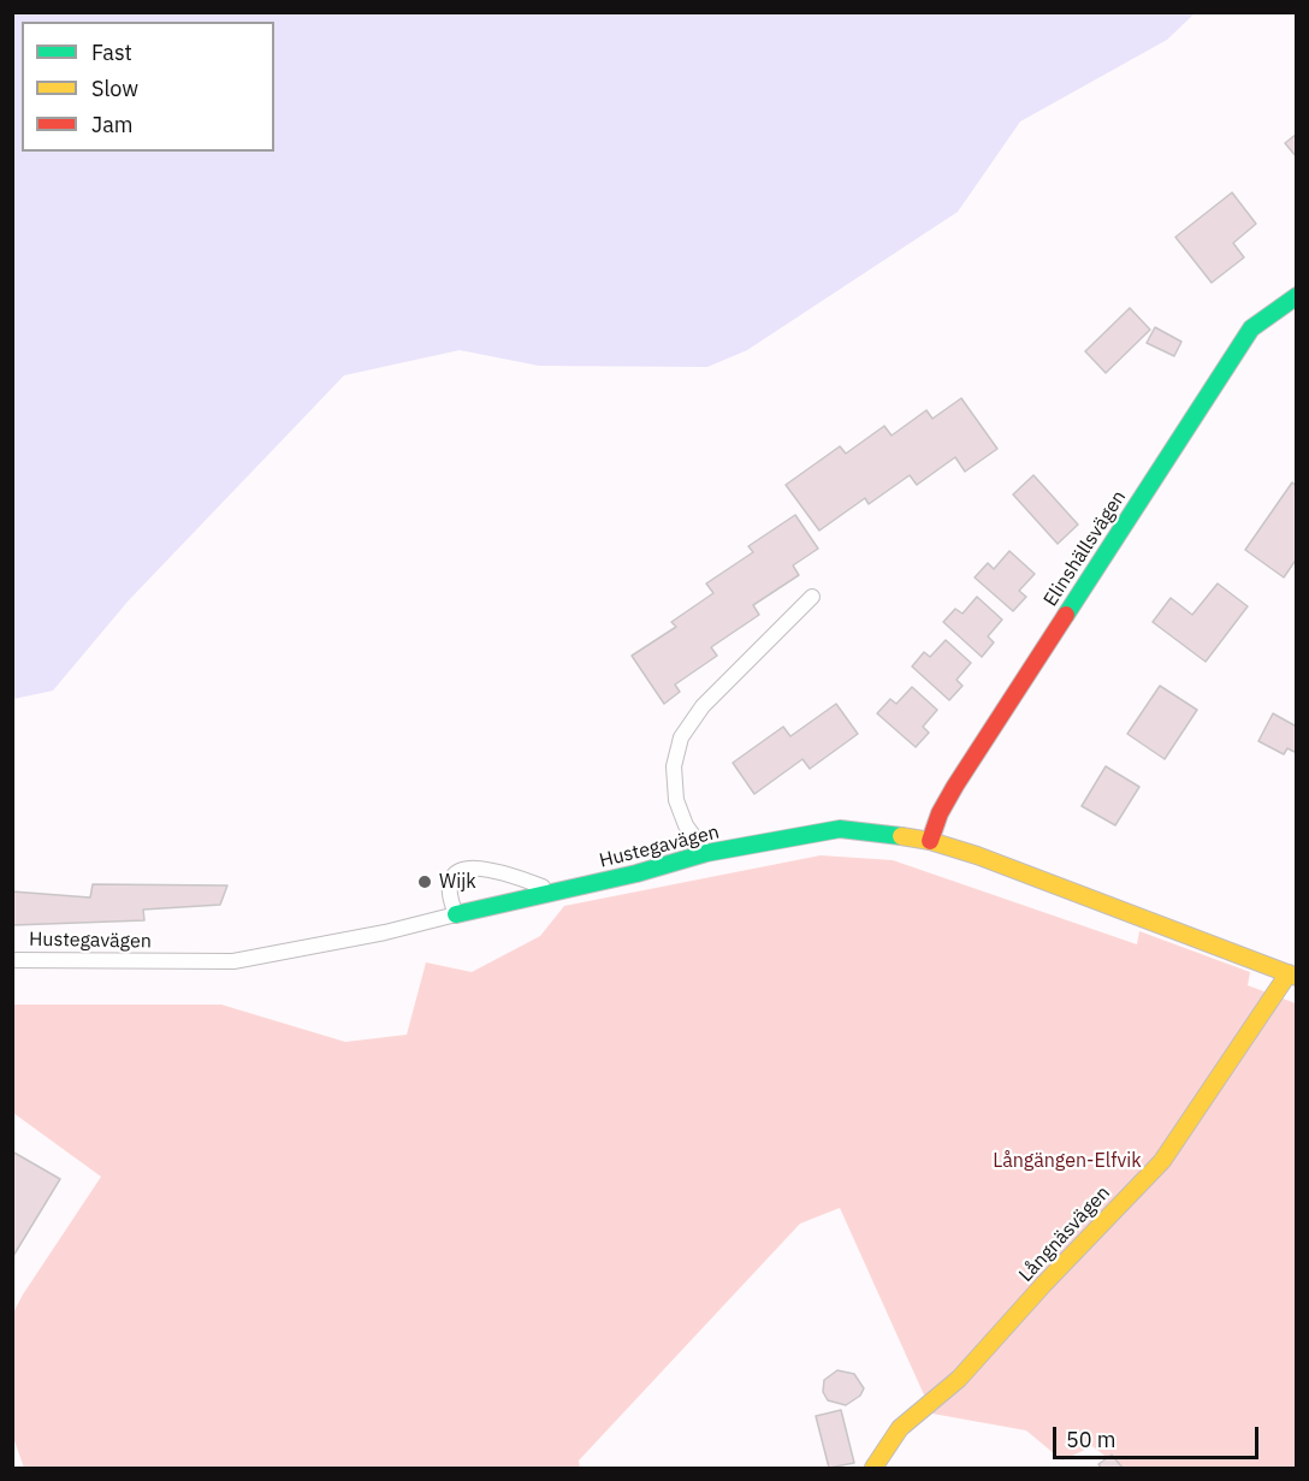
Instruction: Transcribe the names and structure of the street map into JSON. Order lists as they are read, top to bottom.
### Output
{
  "streets": {
    "street": ["Elinshällsvägen", "Hustegavägen", "Långnäsvägen"]
  },
  "crossings": [
    ["Elinshällsvägen", "Hustegavägen"],
    ["Hustegavägen", "Långnäsvägen"]
  ],
  "parks": ["Långängen-Elfvik"],
  "places": ["Wijk"],
  "legend": ["Fast", "Slow", "Jam"],
  "scale_bar": "50 m"
}
